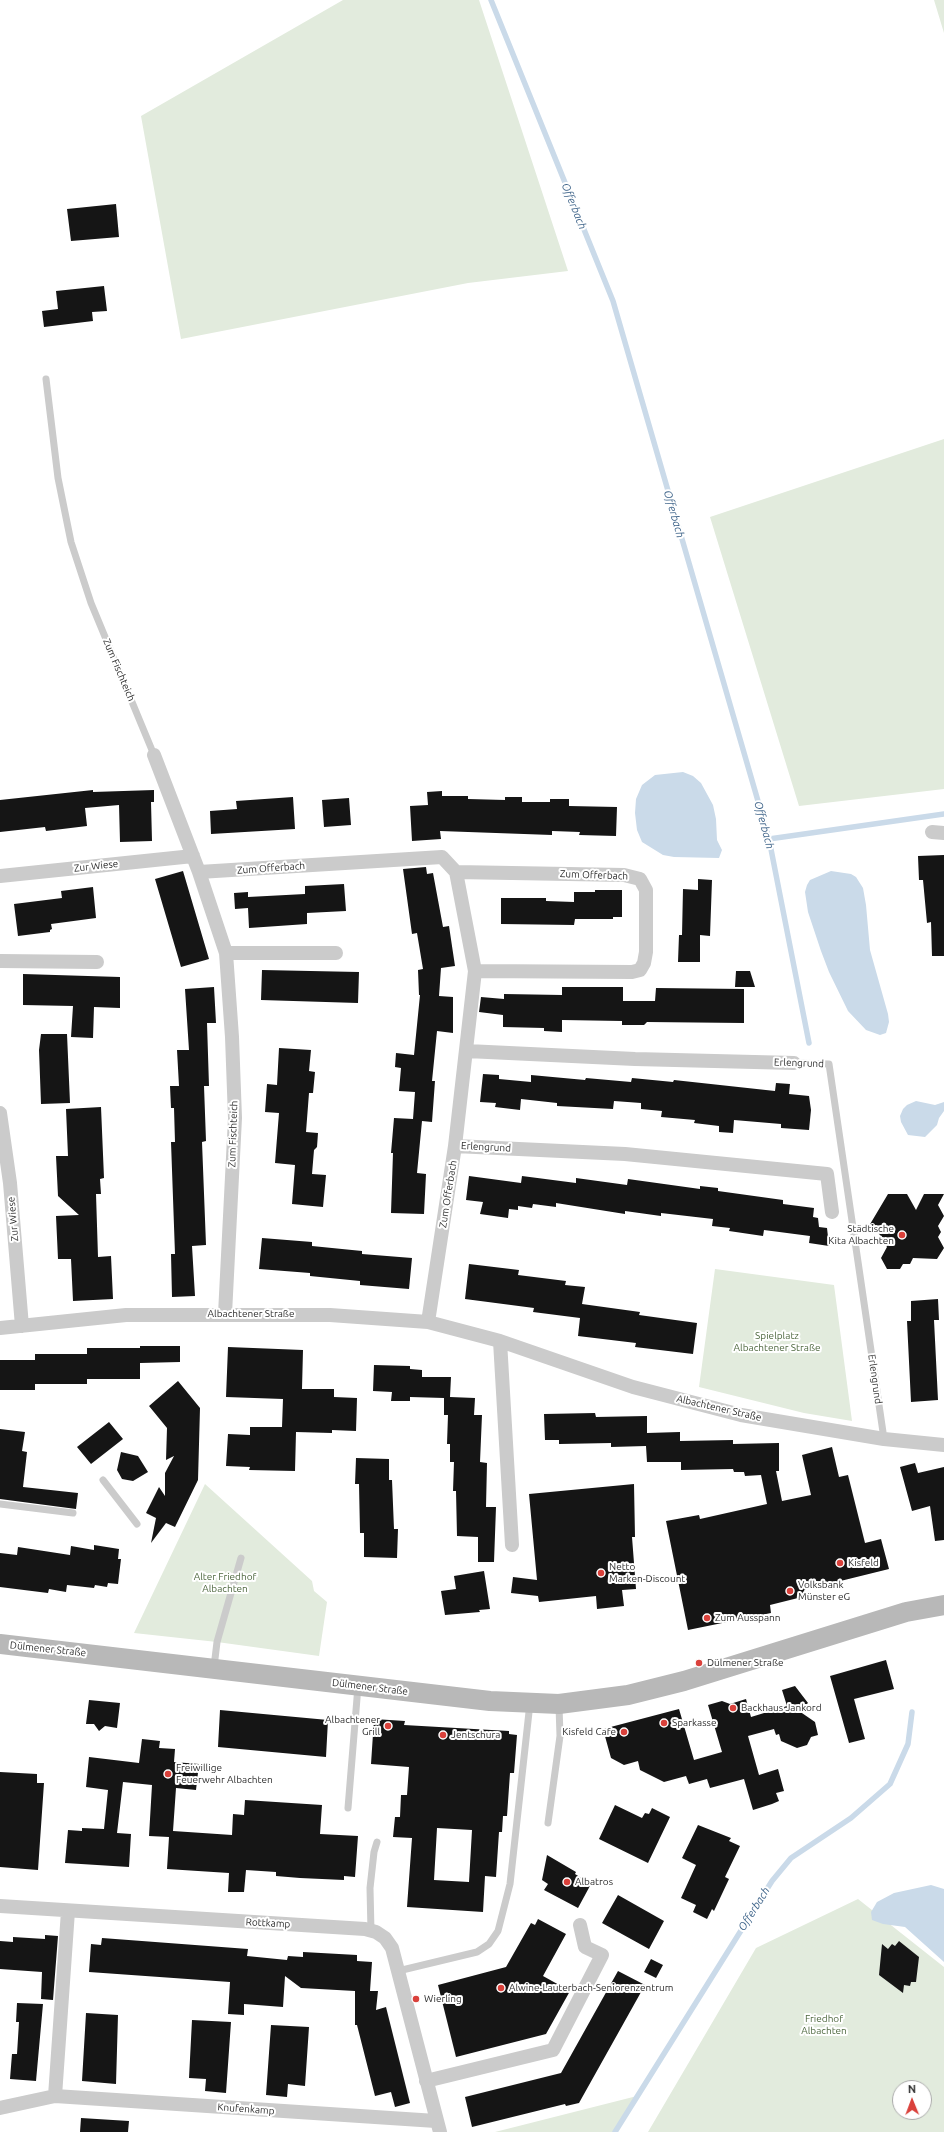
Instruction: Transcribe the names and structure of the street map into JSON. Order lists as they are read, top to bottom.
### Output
{
  "streets": {
    "main road": ["Dülmener Straße"],
    "street": [
      "Zum Fischteich",
      "Zur Wiese",
      "Zum Offerbach",
      "Erlengrund",
      "Albachtener Straße",
      "Rottkamp",
      "Knufenkamp"
    ]
  },
  "crossings": [
    ["Zum Fischteich", "Zur Wiese"],
    ["Zum Fischteich", "Zum Offerbach"],
    ["Zum Fischteich", "Albachtener Straße"],
    ["Zur Wiese", "Albachtener Straße"],
    ["Zum Offerbach", "Erlengrund"],
    ["Zum Offerbach", "Albachtener Straße"],
    ["Erlengrund", "Albachtener Straße"],
    ["Rottkamp", "Knufenkamp"]
  ],
  "water": ["Offerbach"],
  "parks": ["Spielplatz Albachtener Straße", "Alter Friedhof Albachten", "Friedhof Albachten"],
  "places": [
    "Städtische Kita Albachten",
    "Kisfeld",
    "Netto Marken-Discount",
    "Volksbank Münster eG",
    "Zum Ausspann",
    "Dülmener Straße",
    "Backhaus Jankord",
    "Sparkasse",
    "Albachtener Grill",
    "Kisfeld Cafe",
    "Jentschura",
    "Freiwillige Feuerwehr Albachten",
    "Albatros",
    "Alwine-Lauterbach-Seniorenzentrum",
    "Wierling"
  ],
  "north": "top"
}
